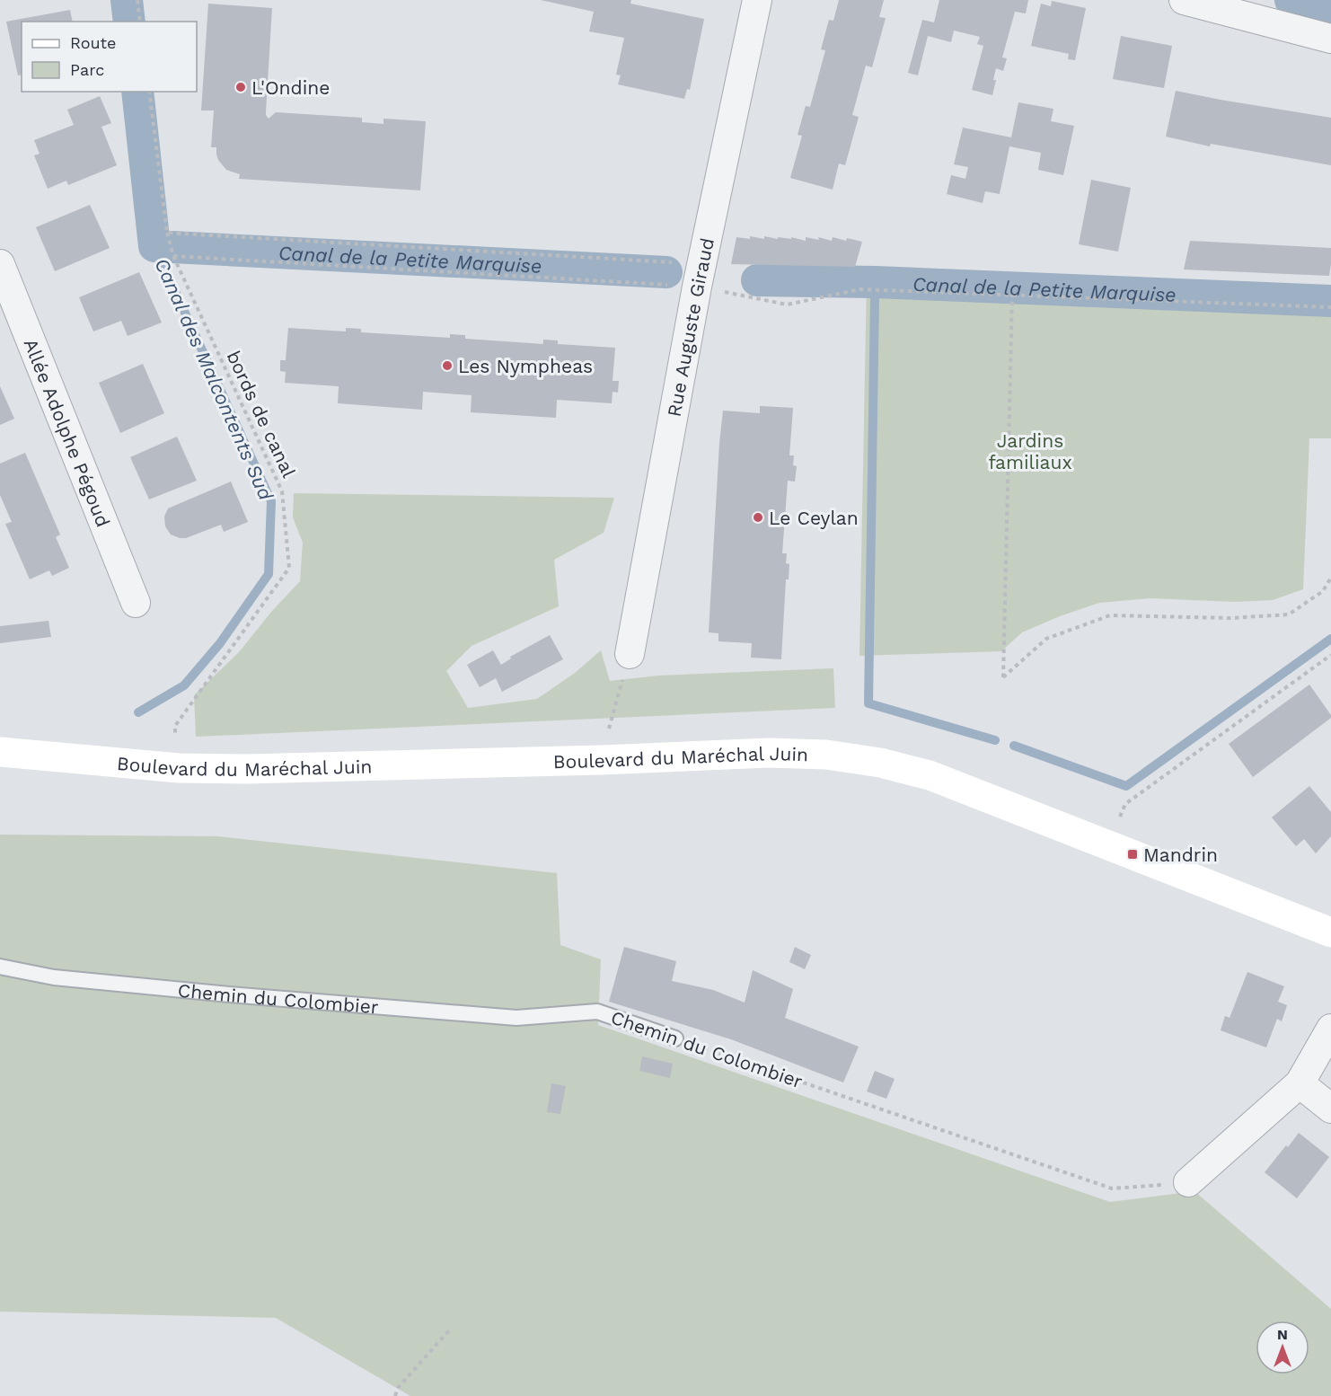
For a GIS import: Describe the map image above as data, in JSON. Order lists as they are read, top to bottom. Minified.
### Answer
{"streets":{"main road":["Boulevard du Maréchal Juin"],"street":["Rue Auguste Giraud","Allée Adolphe Pégoud"],"lane":["Chemin du Colombier"],"path":["bords de canal"]},"water":["Canal de la Petite Marquise","Canal des Malcontents Sud"],"parks":["Jardins familiaux"],"places":{"other":["L'Ondine","Les Nympheas","Le Ceylan"],"transit":["Mandrin"]},"legend":["Route","Parc"],"north":"top"}
